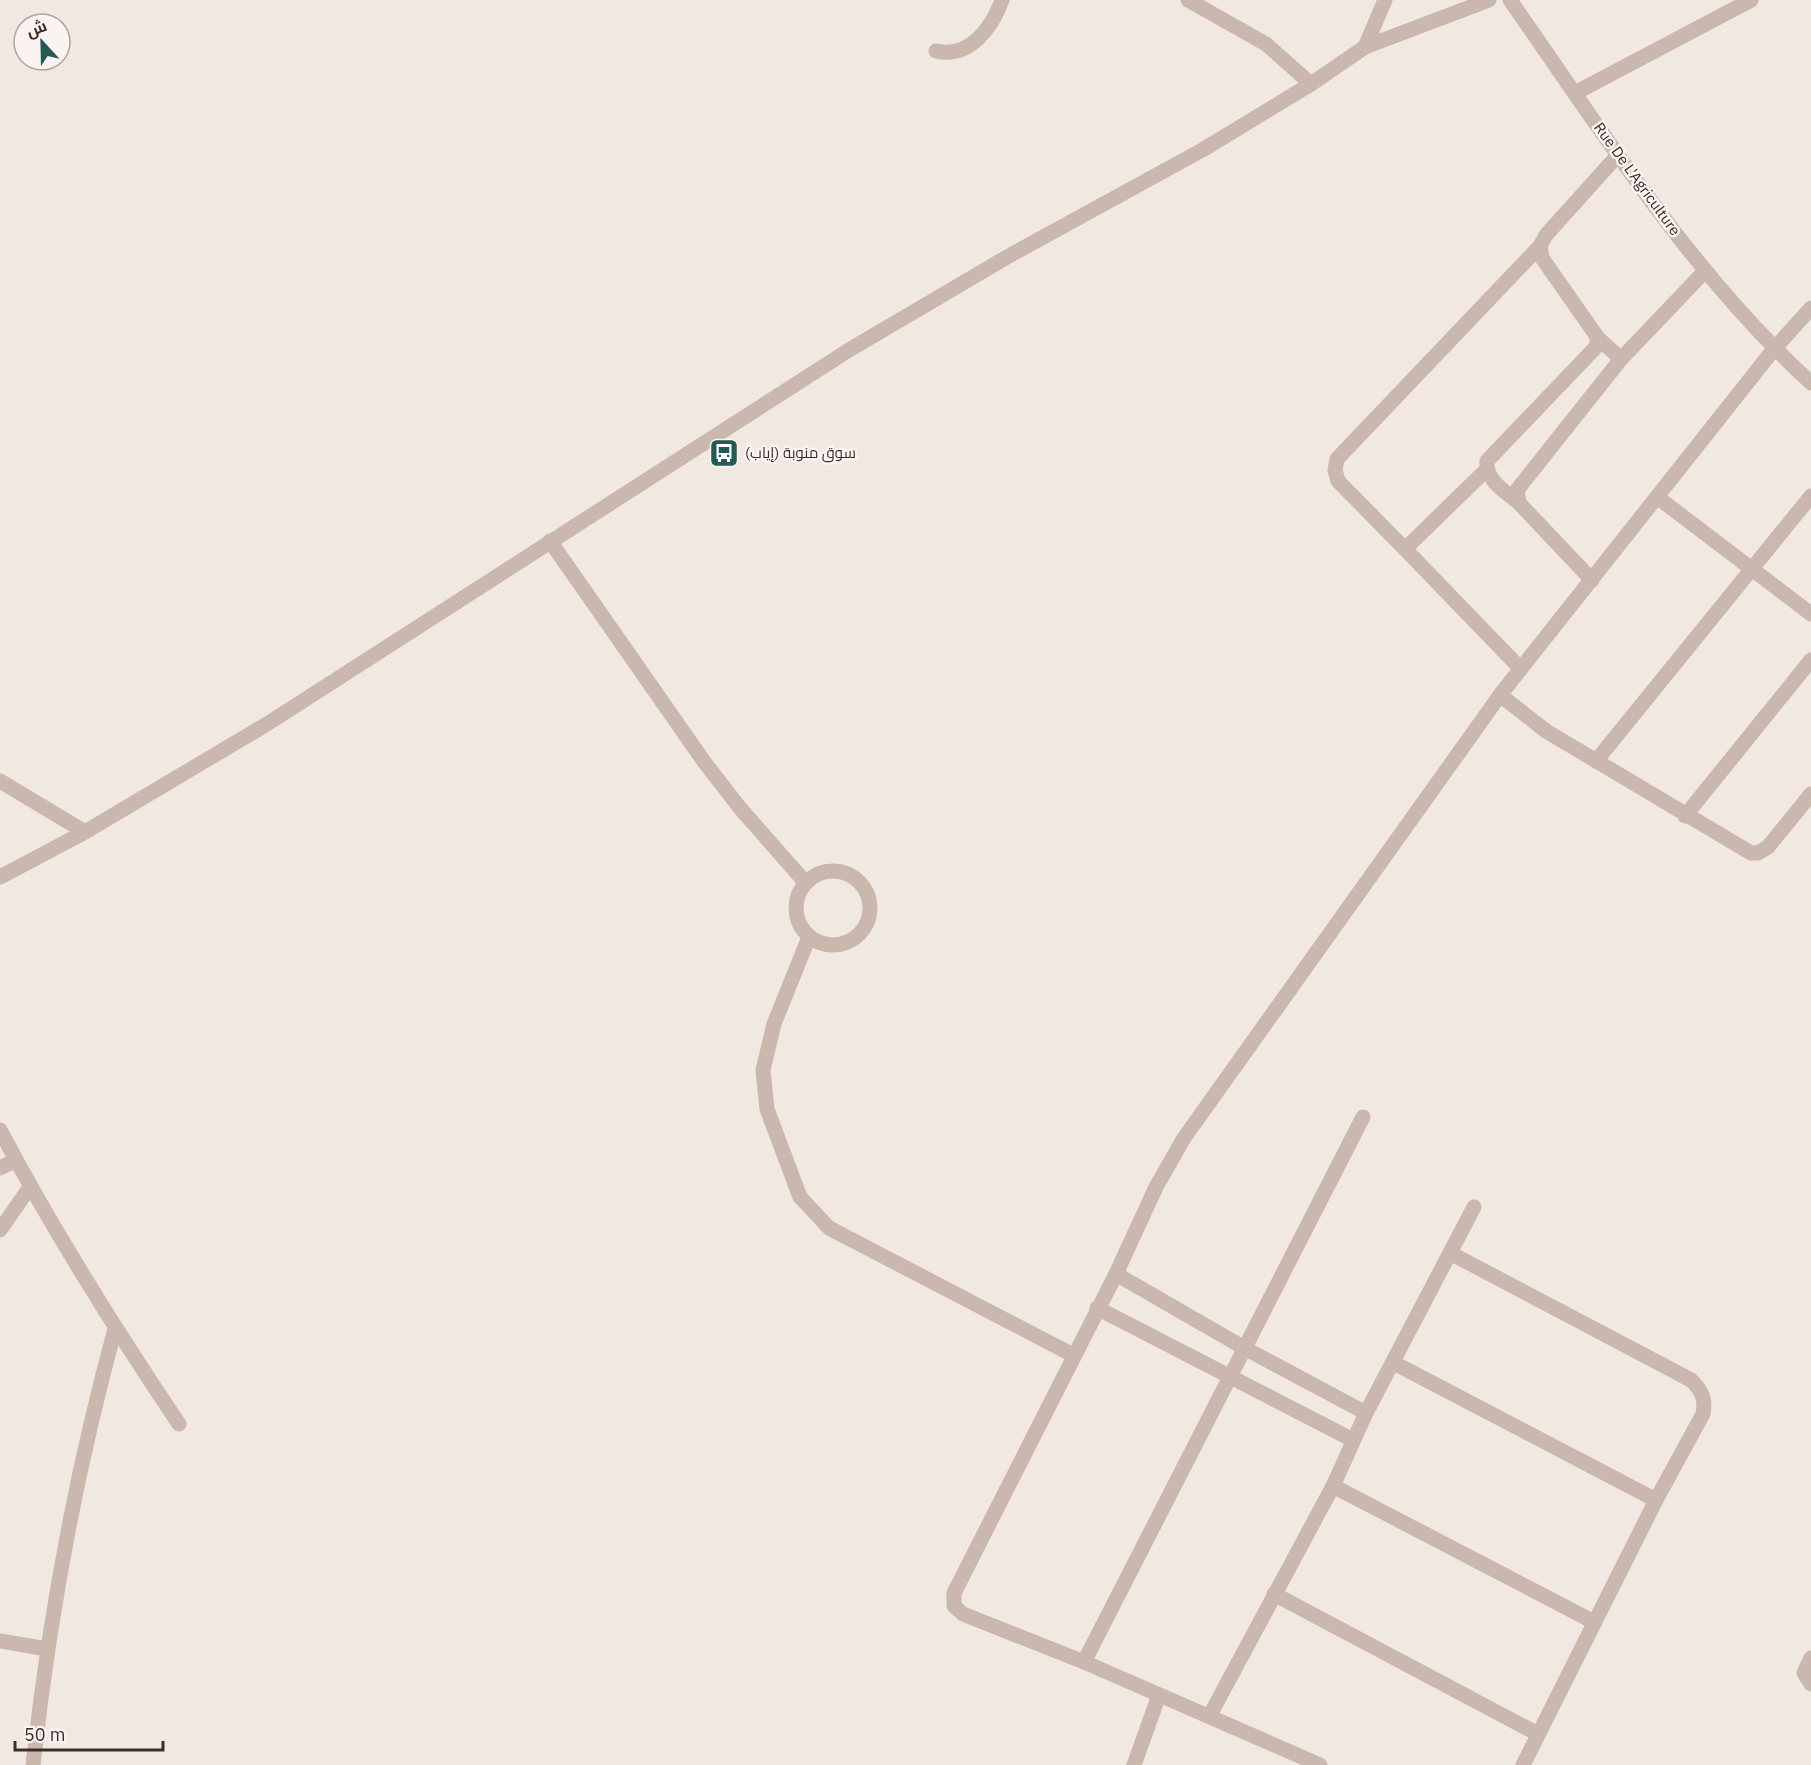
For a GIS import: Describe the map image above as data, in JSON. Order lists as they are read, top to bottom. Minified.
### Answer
{"streets":{"street":["Rue De L'Agriculture"]},"places":{"bus stop":["سوق منوبة (إياب)"]},"scale_bar":"50 m","north":"top"}
